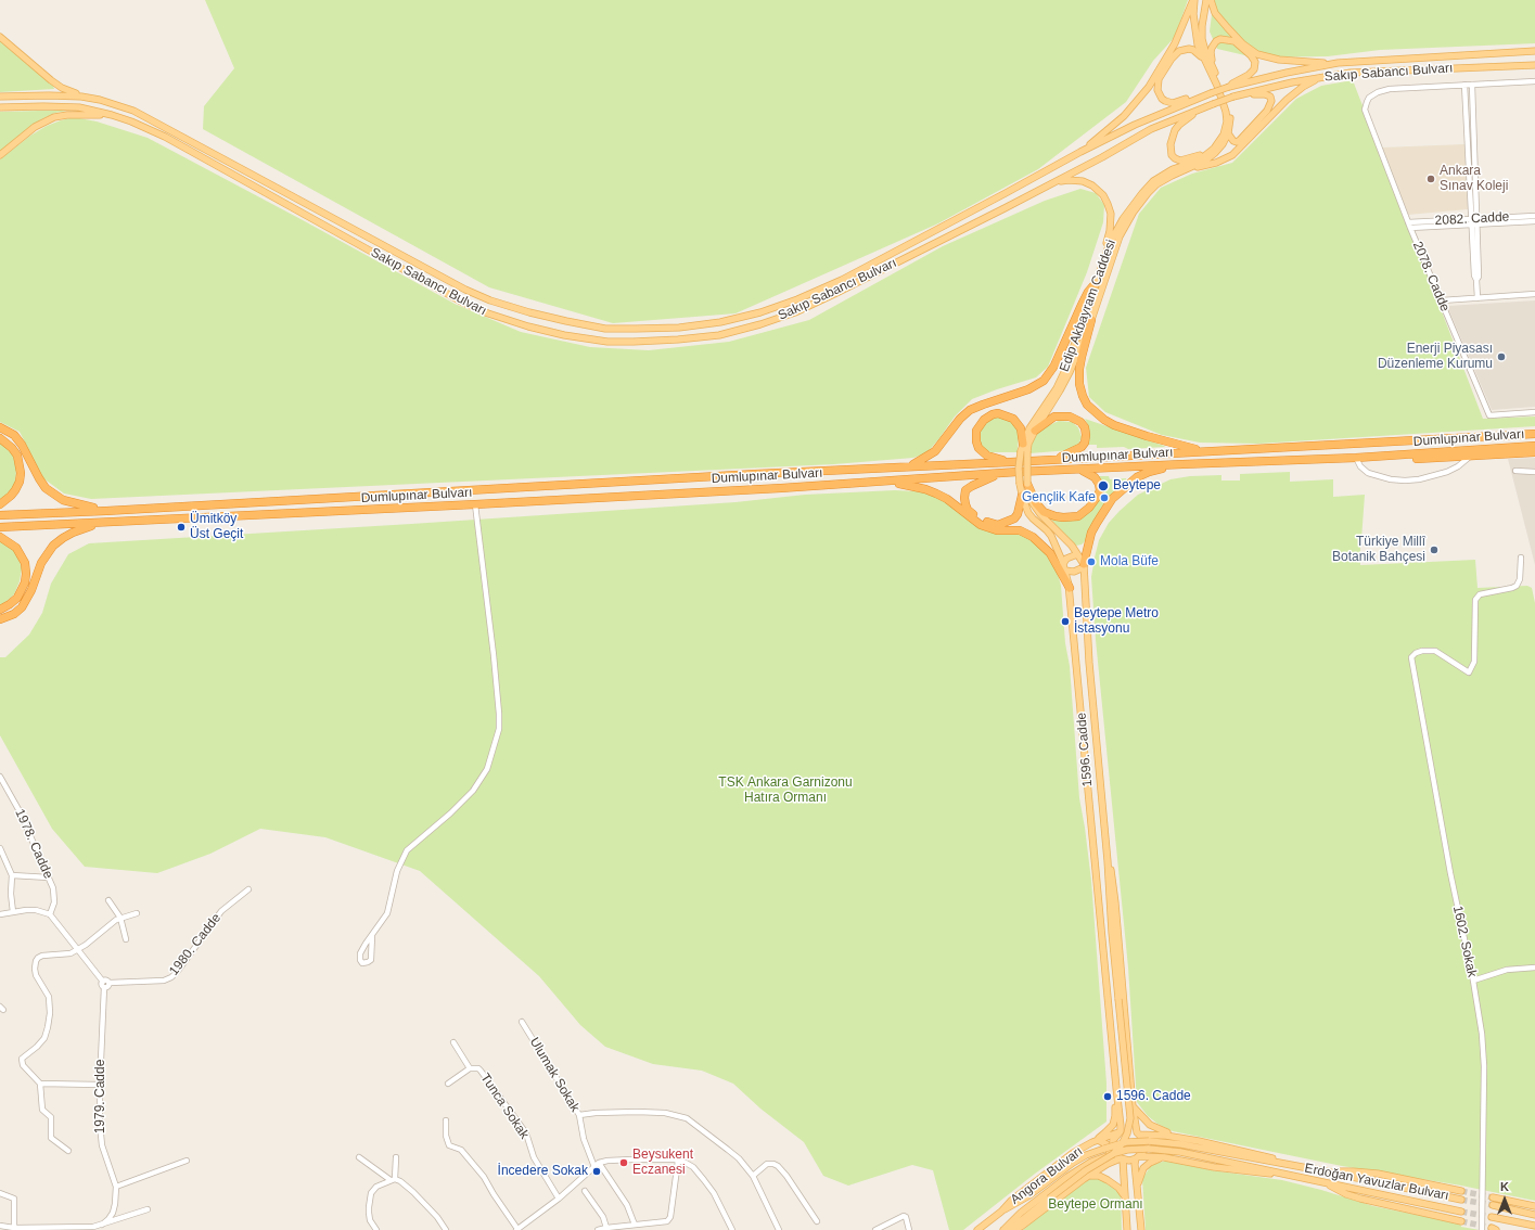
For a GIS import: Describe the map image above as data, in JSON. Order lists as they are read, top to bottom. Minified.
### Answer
{"streets":{"highway":["Dumlupınar Bulvarı"],"main road":["Sakıp Sabancı Bulvarı","Edip Akbayram Caddesi","1596. Cadde","Angora Bulvarı","Erdoğan Yavuzlar Bulvarı"],"street":["2082. Cadde","2078. Cadde","1978. Cadde","1602. Sokak","1980. Cadde","Ulumak Sokak","1979. Cadde","Tunca Sokak"]},"crossings":[["2082. Cadde","2078. Cadde"],["1596. Cadde","Angora Bulvarı"],["1596. Cadde","Erdoğan Yavuzlar Bulvarı"],["1980. Cadde","1979. Cadde"],["Angora Bulvarı","Erdoğan Yavuzlar Bulvarı"]],"parks":["TSK Ankara Garnizonu Hatıra Ormanı","Beytepe Ormanı"],"places":["Ankara Sınav Koleji","Enerji Piyasası Düzenleme Kurumu","Beytepe","Gençlik Kafe","Ümitköy Üst Geçit","Türkiye Millî Botanik Bahçesi","Mola Büfe","Beytepe Metro İstasyonu","1596. Cadde","Beysukent Eczanesi","İncedere Sokak"],"north":"top"}
